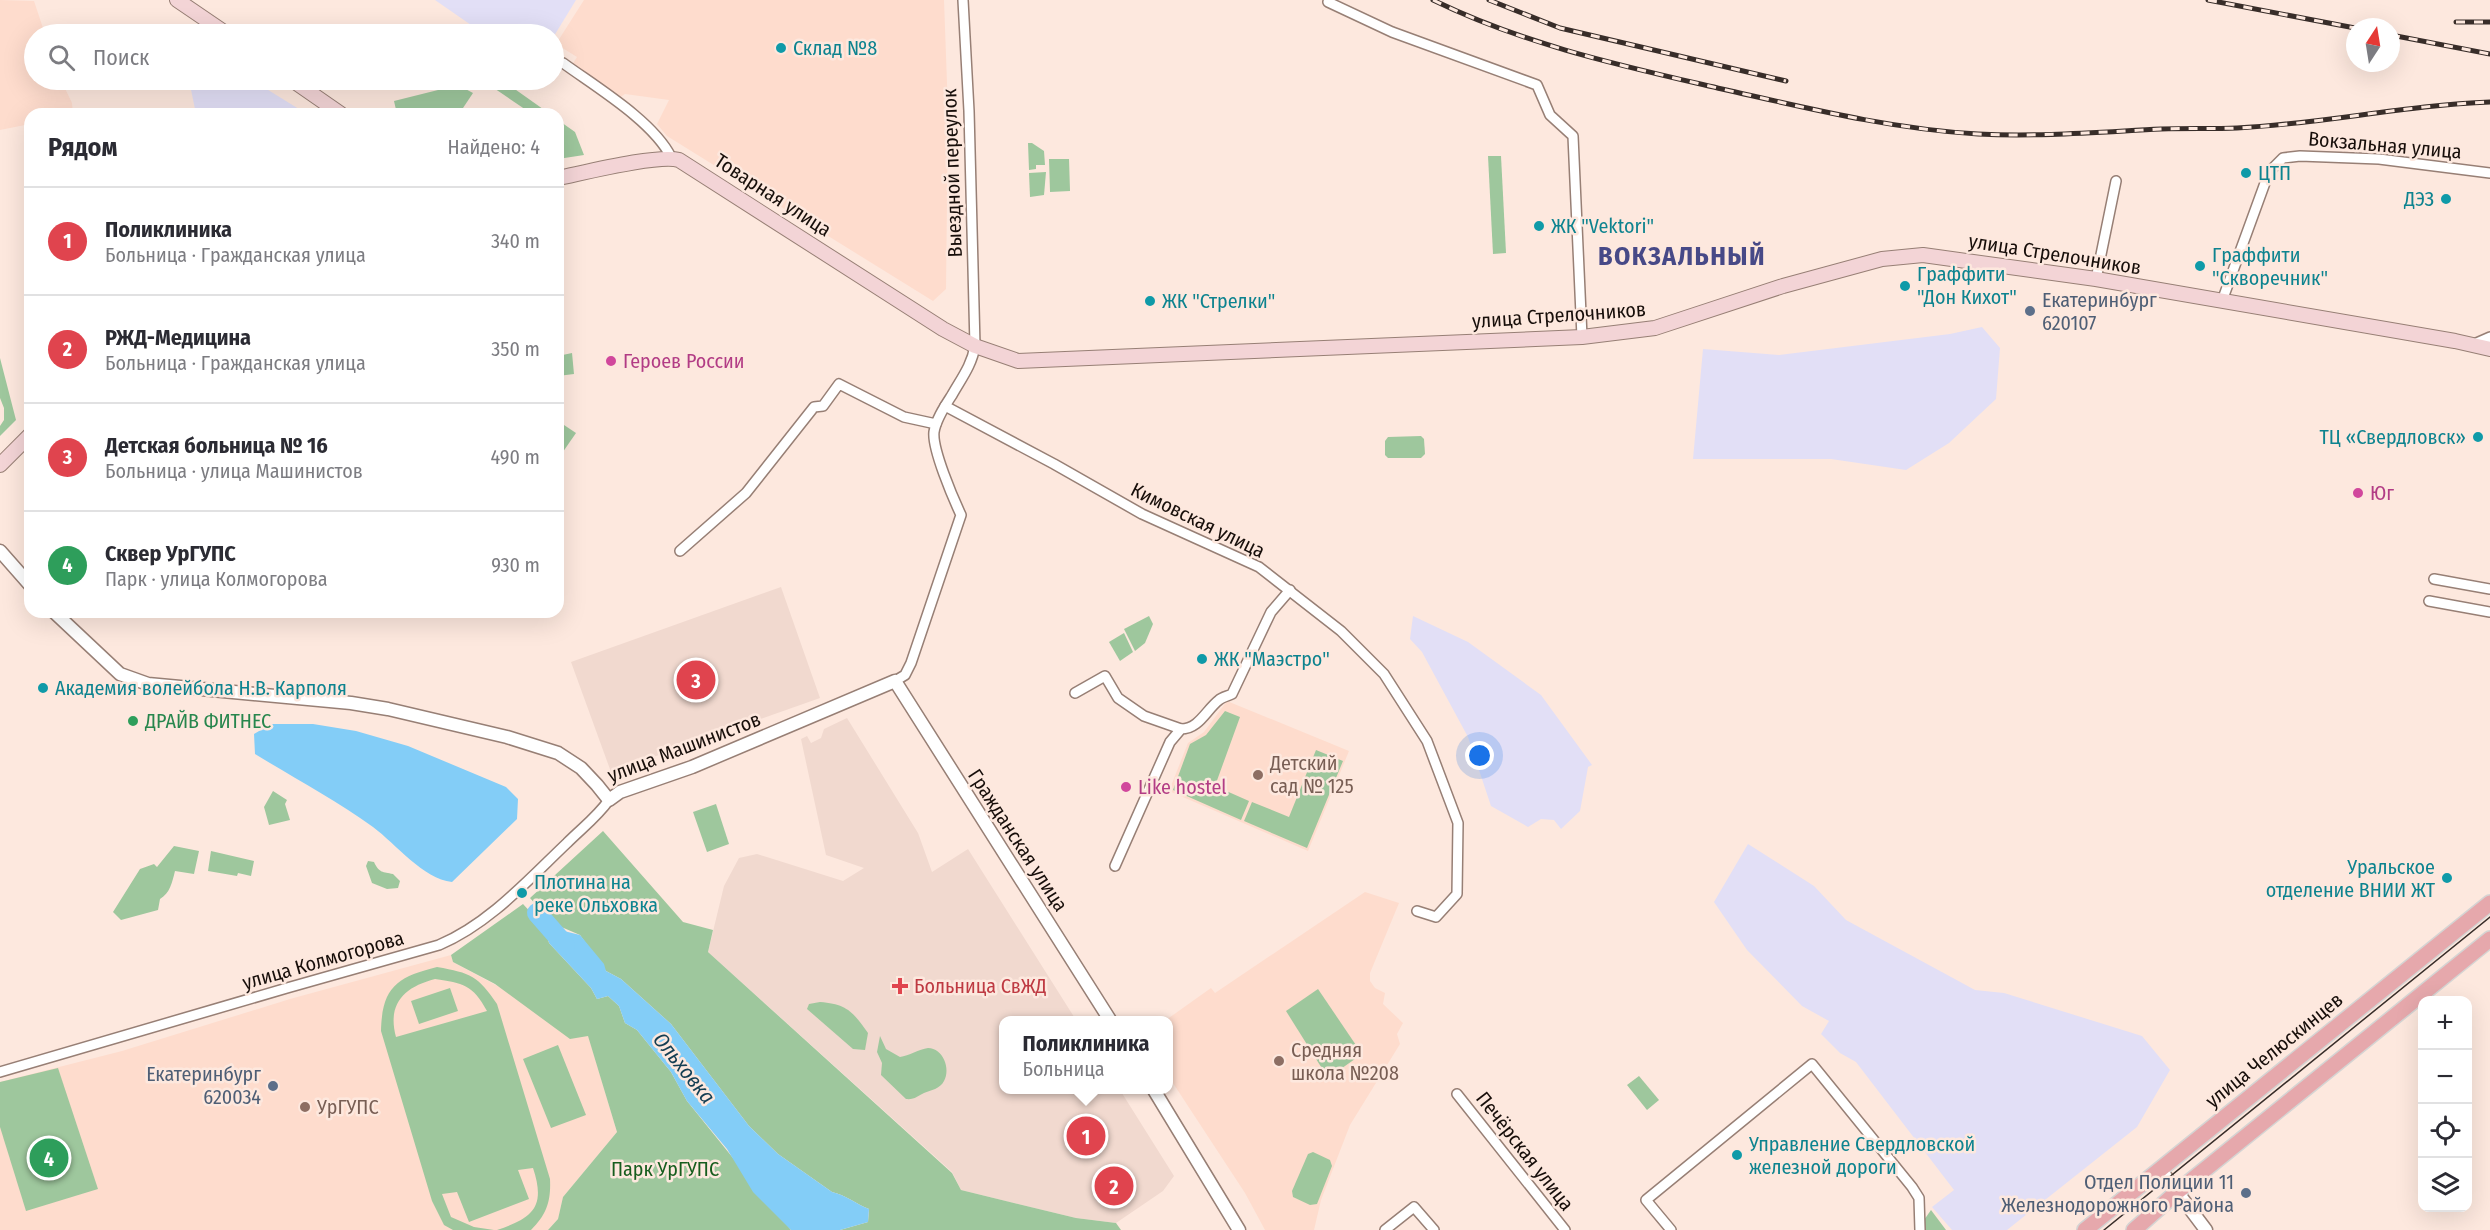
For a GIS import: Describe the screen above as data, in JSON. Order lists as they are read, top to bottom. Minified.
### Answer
{"streets":{"main road":["Товарная улица","улица Стрелочников","улица Челюскинцев"],"street":["Вокзальная улица","Выездной переулок","Кимовская улица","улица Машинистов","Гражданская улица","улица Колмогорова","Печёрская улица"]},"crossings":[["Вокзальная улица","улица Стрелочников"],["Выездной переулок","Товарная улица"],["Выездной переулок","улица Стрелочников"],["Товарная улица","улица Стрелочников"],["улица Машинистов","Гражданская улица"],["улица Машинистов","улица Колмогорова"]],"districts":["ВОКЗАЛЬНЫЙ"],"water":["Ольховка"],"parks":["Парк УрГУПС"],"places":{"other":["Склад №8","ЦТП","ДЭЗ","ЖК \"Vektori\"","Граффити \"Скворечник\"","Граффити \"Дон Кихот\"","ЖК \"Стрелки\"","Екатеринбург 620107","Героев России","ТЦ «Свердловск»","Юг","ЖК \"Маэстро\"","Академия волейбола Н.В. Карполя","ДРАЙВ ФИТНЕС","Детский сад № 125","Like hostel","Уральское отделение ВНИИ ЖТ","Плотина на реке Ольховка","Средняя школа №208","Екатеринбург 620034","УрГУПС","Управление Свердловской железной дороги","Отдел Полиции 11 Железнодорожного Района"],"health":["Больница СвЖД"]},"north":"top","page":{"search":"Поиск","heading":["Рядом","Найдено: 4"],"list":[{"mark":"1","name":"Поликлиника","note":"Больница · Гражданская улица","value":"340 m"},{"mark":"2","name":"РЖД-Медицина","note":"Больница · Гражданская улица","value":"350 m"},{"mark":"3","name":"Детская больница № 16","note":"Больница · улица Машинистов","value":"490 m"},{"mark":"4","name":"Сквер УрГУПС","note":"Парк · улица Колмогорова","value":"930 m"}],"pins":["3","1","4","2"],"map_buttons":["+","−"],"popup":["Поликлиника","Больница"]}}
